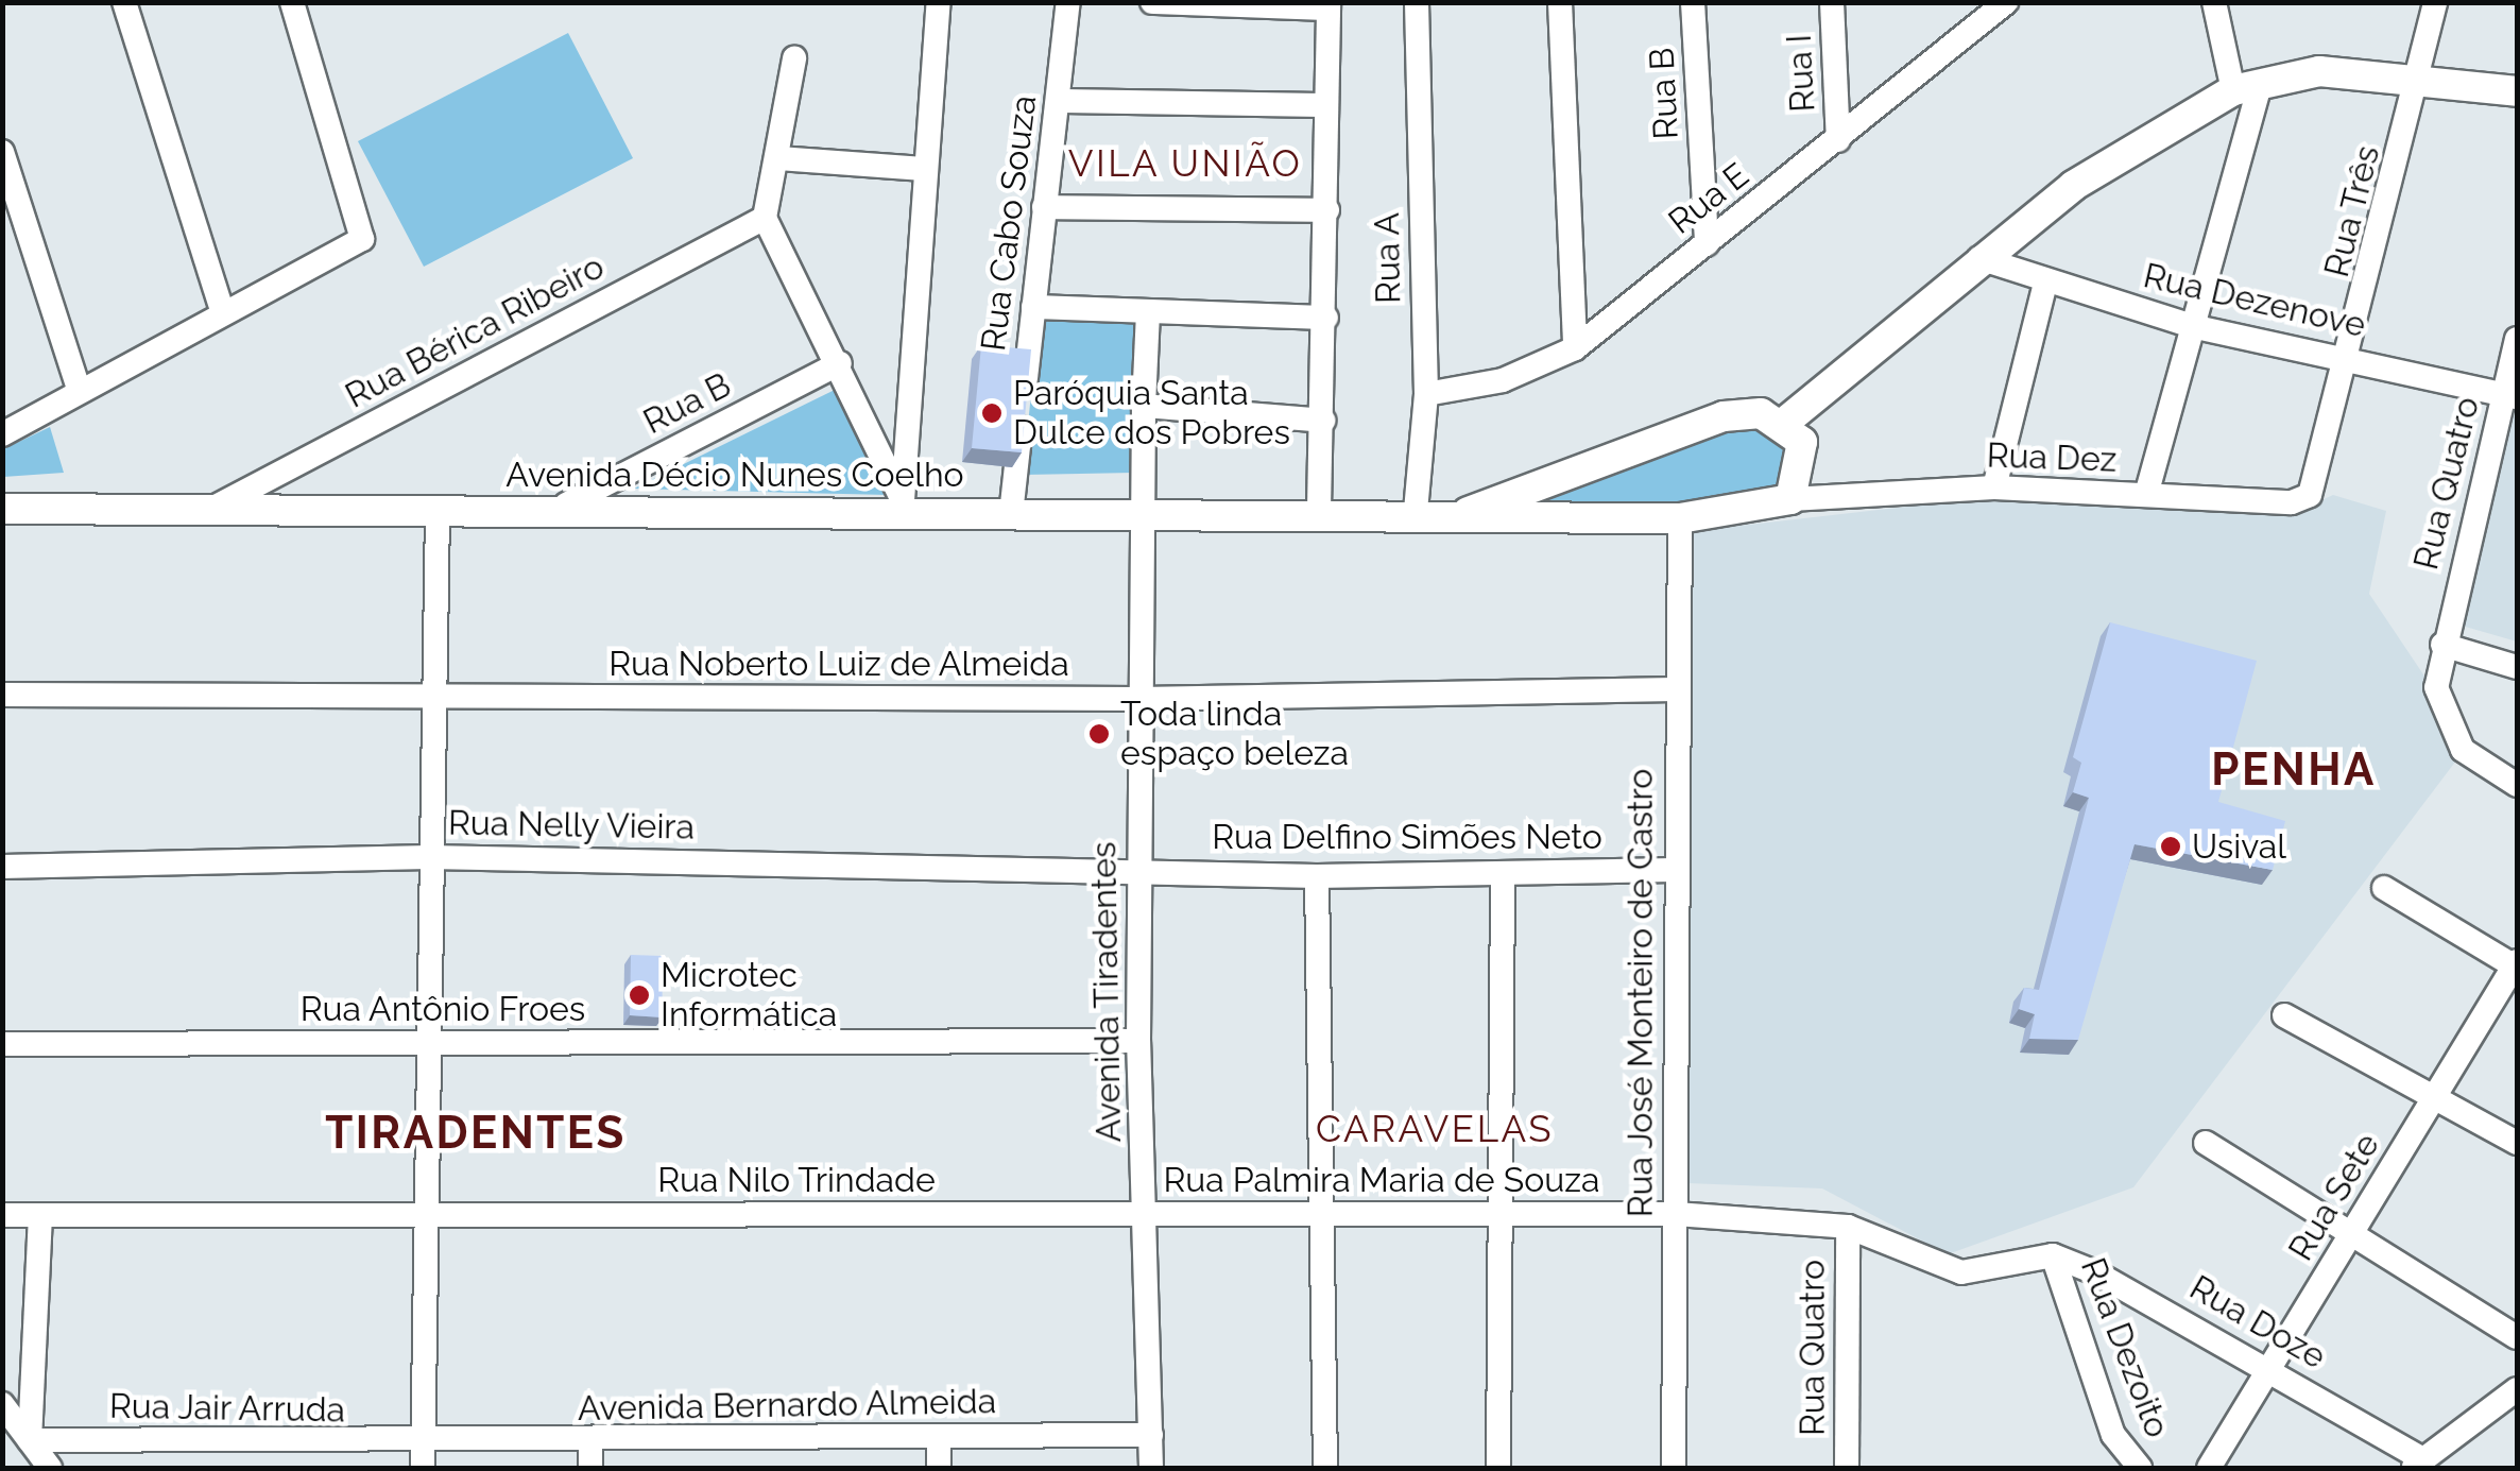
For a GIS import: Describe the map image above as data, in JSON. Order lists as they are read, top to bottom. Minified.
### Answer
{"streets":{"street":["Rua I","Rua B","Rua E","Rua Três","Rua Cabo Souza","Rua A","Rua Dezenove","Rua Bérica Ribeiro","Rua Dez","Avenida Décio Nunes Coelho","Rua Quatro","Rua Noberto Luiz de Almeida","Rua Nelly Vieira","Rua Delfino Simões Neto","Avenida Tiradentes","Rua José Monteiro de Castro","Rua Antônio Froes","Rua Nilo Trindade","Rua Palmira Maria de Souza","Rua Sete","Rua Doze","Rua Dezoito","Avenida Bernardo Almeida","Rua Jair Arruda"]},"crossings":[["Rua I","Rua E"],["Rua B","Rua E"],["Rua B","Avenida Décio Nunes Coelho"],["Rua E","Rua A"],["Rua Três","Rua Dezenove"],["Rua Três","Rua Dez"],["Rua Cabo Souza","Avenida Décio Nunes Coelho"],["Rua A","Avenida Décio Nunes Coelho"],["Rua Dezenove","Rua Quatro"],["Rua Bérica Ribeiro","Avenida Décio Nunes Coelho"],["Rua Dez","Avenida Décio Nunes Coelho"],["Avenida Décio Nunes Coelho","Avenida Tiradentes"],["Avenida Décio Nunes Coelho","Rua José Monteiro de Castro"],["Rua Quatro","Rua Palmira Maria de Souza"],["Rua Noberto Luiz de Almeida","Avenida Tiradentes"],["Rua Noberto Luiz de Almeida","Rua José Monteiro de Castro"],["Rua Nelly Vieira","Rua Delfino Simões Neto"],["Rua Nelly Vieira","Avenida Tiradentes"],["Rua Delfino Simões Neto","Avenida Tiradentes"],["Rua Delfino Simões Neto","Rua José Monteiro de Castro"],["Avenida Tiradentes","Rua Antônio Froes"],["Avenida Tiradentes","Rua Nilo Trindade"],["Avenida Tiradentes","Rua Palmira Maria de Souza"],["Avenida Tiradentes","Avenida Bernardo Almeida"],["Rua José Monteiro de Castro","Rua Palmira Maria de Souza"],["Rua Nilo Trindade","Rua Palmira Maria de Souza"],["Rua Palmira Maria de Souza","Rua Doze"],["Rua Palmira Maria de Souza","Rua Dezoito"],["Rua Sete","Rua Doze"],["Rua Doze","Rua Dezoito"],["Avenida Bernardo Almeida","Rua Jair Arruda"]],"districts":["VILA UNIÃO","PENHA","CARAVELAS","TIRADENTES"],"places":["Paróquia Santa Dulce dos Pobres","Toda linda espaço beleza","Usival","Microtec Informática"]}
